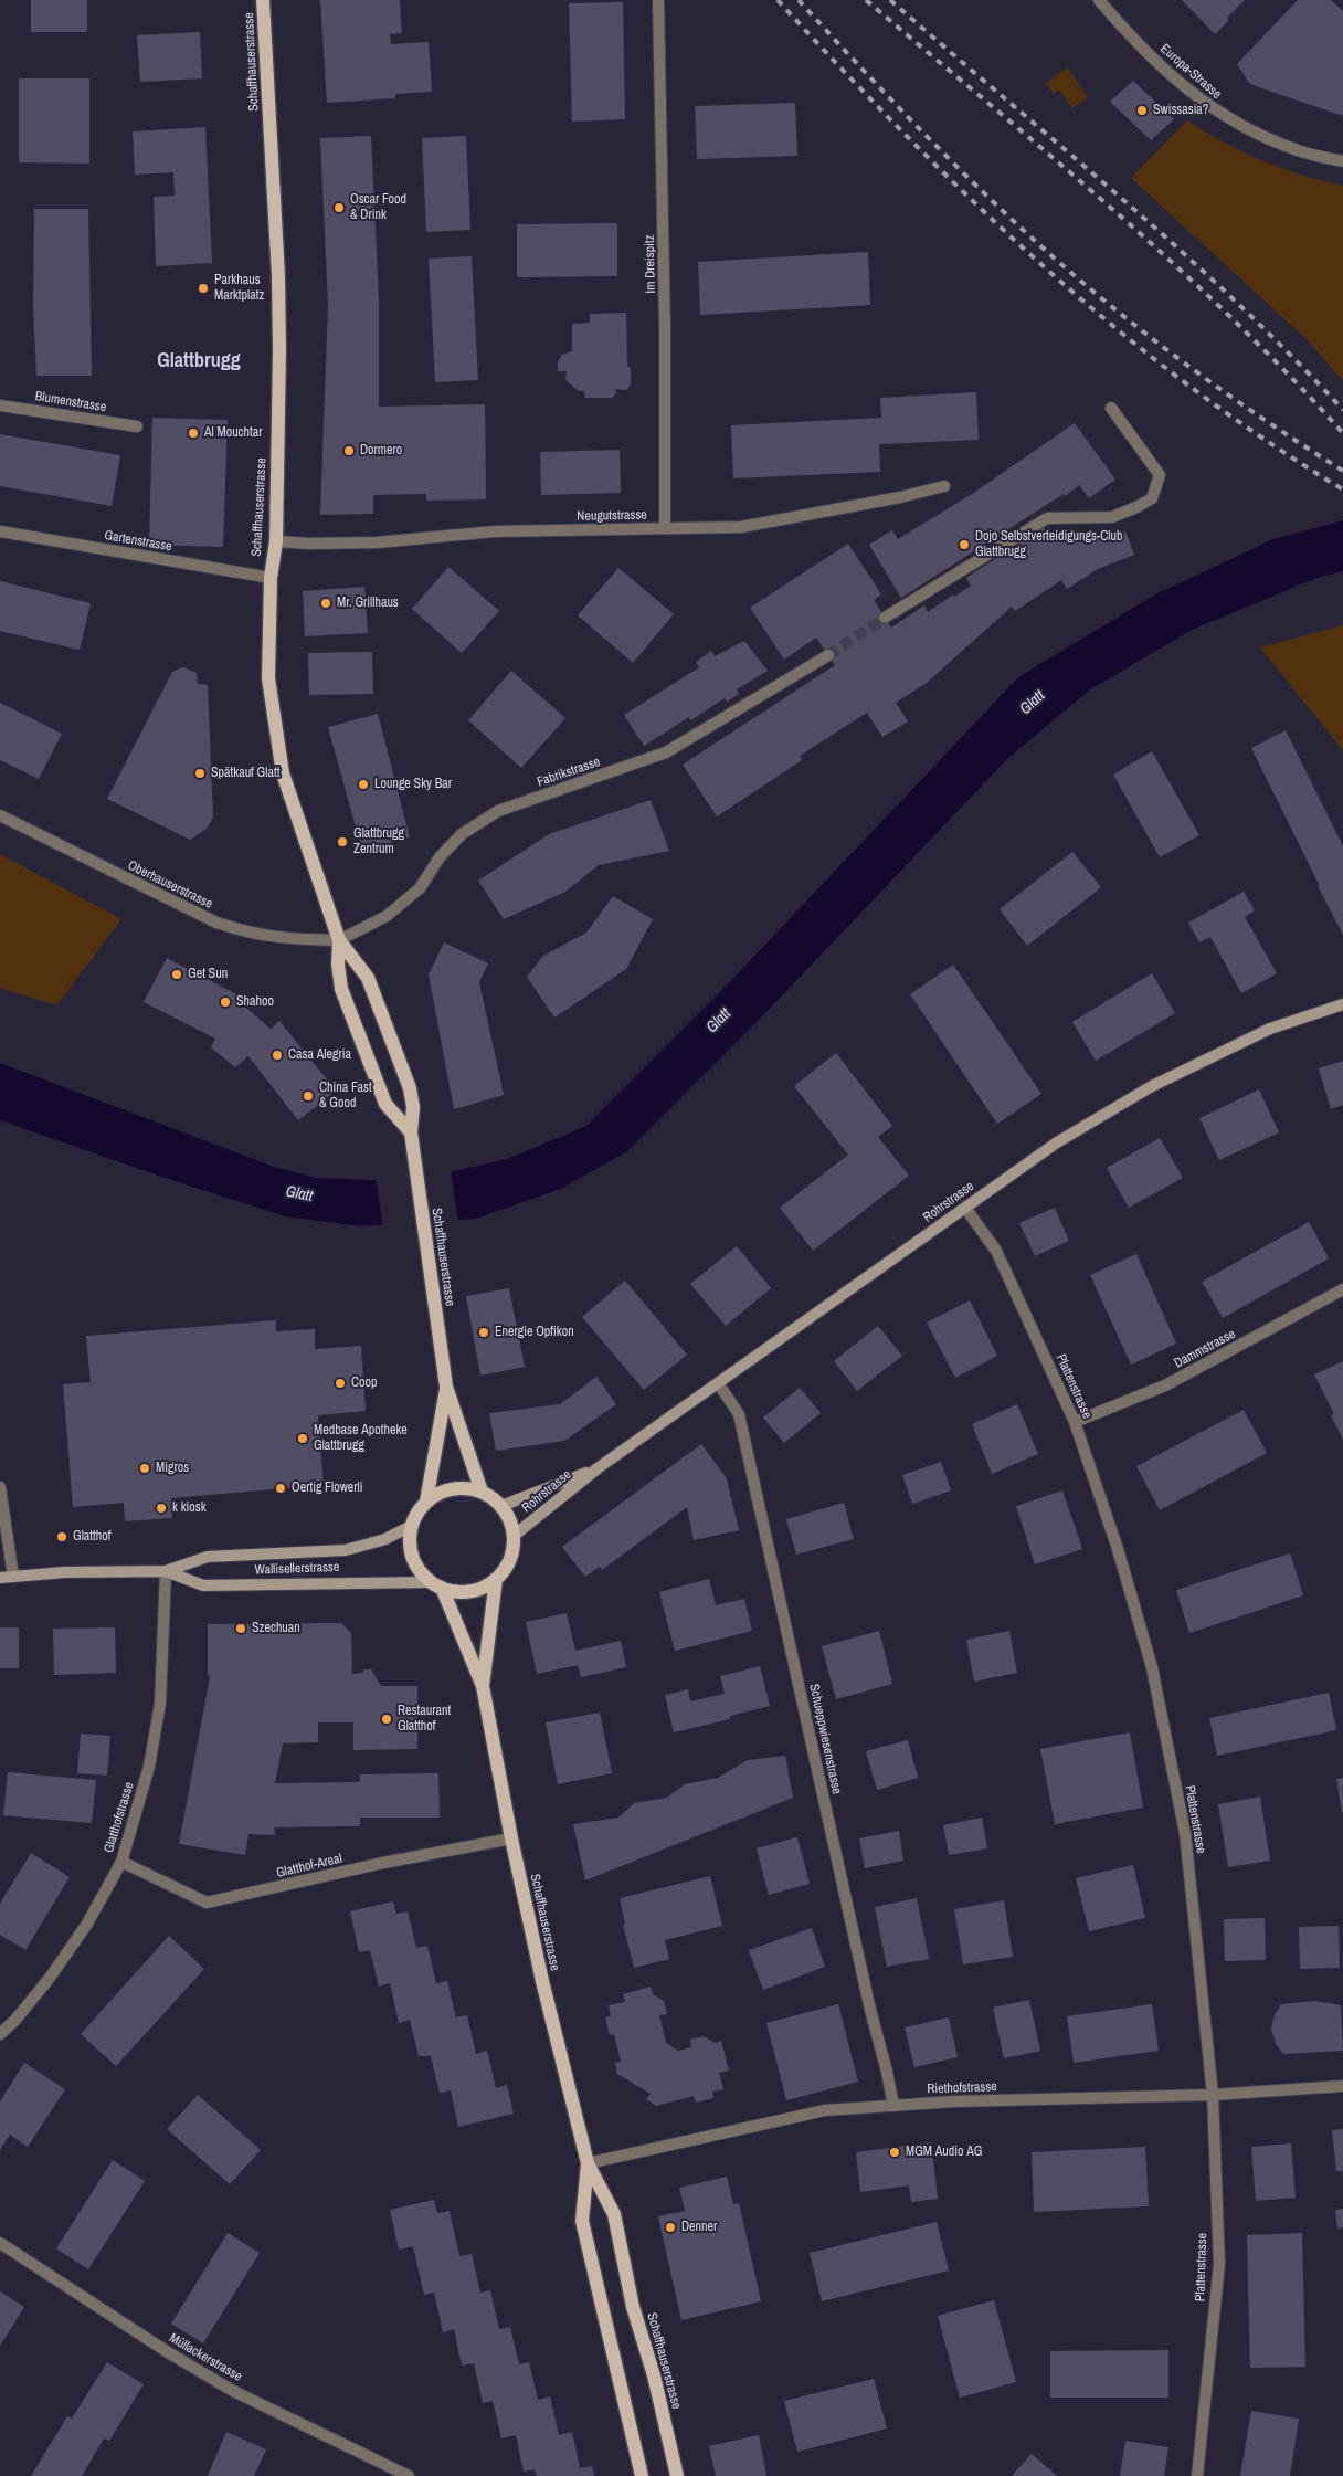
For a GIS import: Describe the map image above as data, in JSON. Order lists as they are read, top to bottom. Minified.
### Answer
{"streets":{"main road":["Schaffhauserstrasse","Rohrstrasse","Wallisellerstrasse"],"street":["Europa-Strasse","Im Dreispitz","Blumenstrasse","Neugutstrasse","Gartenstrasse","Fabrikstrasse","Oberhauserstrasse","Dammstrasse","Plattenstrasse","Schueppwiesenstrasse","Glatthofstrasse","Glatthof-Areal","Riethofstrasse","Müllackerstrasse"]},"crossings":[["Schaffhauserstrasse","Neugutstrasse"],["Schaffhauserstrasse","Gartenstrasse"],["Schaffhauserstrasse","Fabrikstrasse"],["Schaffhauserstrasse","Oberhauserstrasse"],["Schaffhauserstrasse","Rohrstrasse"],["Schaffhauserstrasse","Wallisellerstrasse"],["Schaffhauserstrasse","Glatthof-Areal"],["Schaffhauserstrasse","Riethofstrasse"],["Im Dreispitz","Neugutstrasse"],["Fabrikstrasse","Oberhauserstrasse"],["Rohrstrasse","Plattenstrasse"],["Rohrstrasse","Wallisellerstrasse"],["Rohrstrasse","Schueppwiesenstrasse"],["Dammstrasse","Plattenstrasse"],["Plattenstrasse","Riethofstrasse"],["Wallisellerstrasse","Glatthofstrasse"],["Schueppwiesenstrasse","Riethofstrasse"],["Glatthofstrasse","Glatthof-Areal"]],"districts":["Glattbrugg"],"water":["Glatt"],"places":["Swissasia?","Oscar Food & Drink","Parkhaus Marktplatz","Al Mouchtar","Dormero","Dojo Selbstverteidigungs-Club Glattbrugg","Mr. Grillhaus","Spätkauf Glatt","Lounge Sky Bar","Glattbrugg Zentrum","Get Sun","Shahoo","Casa Alegria","China Fast & Good","Energie Opfikon","Coop","Medbase Apotheke Glattbrugg","Migros","Oertig Flowerli","k kiosk","Glatthof","Szechuan","Restaurant Glatthof","MGM Audio AG","Denner"]}
